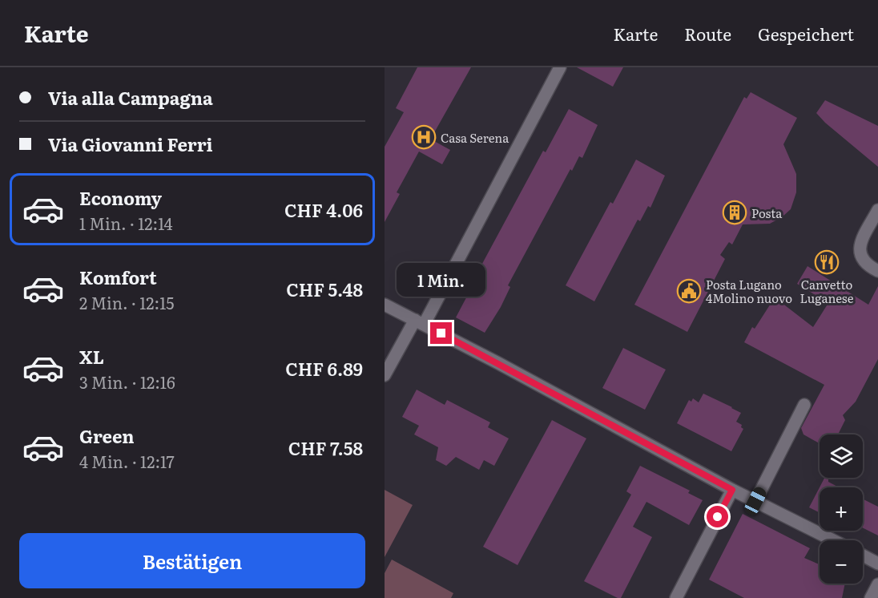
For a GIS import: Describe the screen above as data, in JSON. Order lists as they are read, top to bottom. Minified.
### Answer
{"places":{"hospital":["Casa Serena"],"building":["Posta"],"restaurant":["Canvetto Luganese"],"public building":["Posta Lugano 4Molino nuovo"]},"page":{"header":"Karte","nav":["Karte","Route","Gespeichert"],"banner":["Via alla Campagna","Via Giovanni Ferri"],"list":[{"name":"Economy","note":"1 Min. · 12:14","value":"CHF 4.06"},{"name":"Komfort","note":"2 Min. · 12:15","value":"CHF 5.48"},{"name":"XL","note":"3 Min. · 12:16","value":"CHF 6.89"},{"name":"Green","note":"4 Min. · 12:17","value":"CHF 7.58"}],"bubble":"1 Min.","map_buttons":["+","−"],"buttons":"Bestätigen"}}
